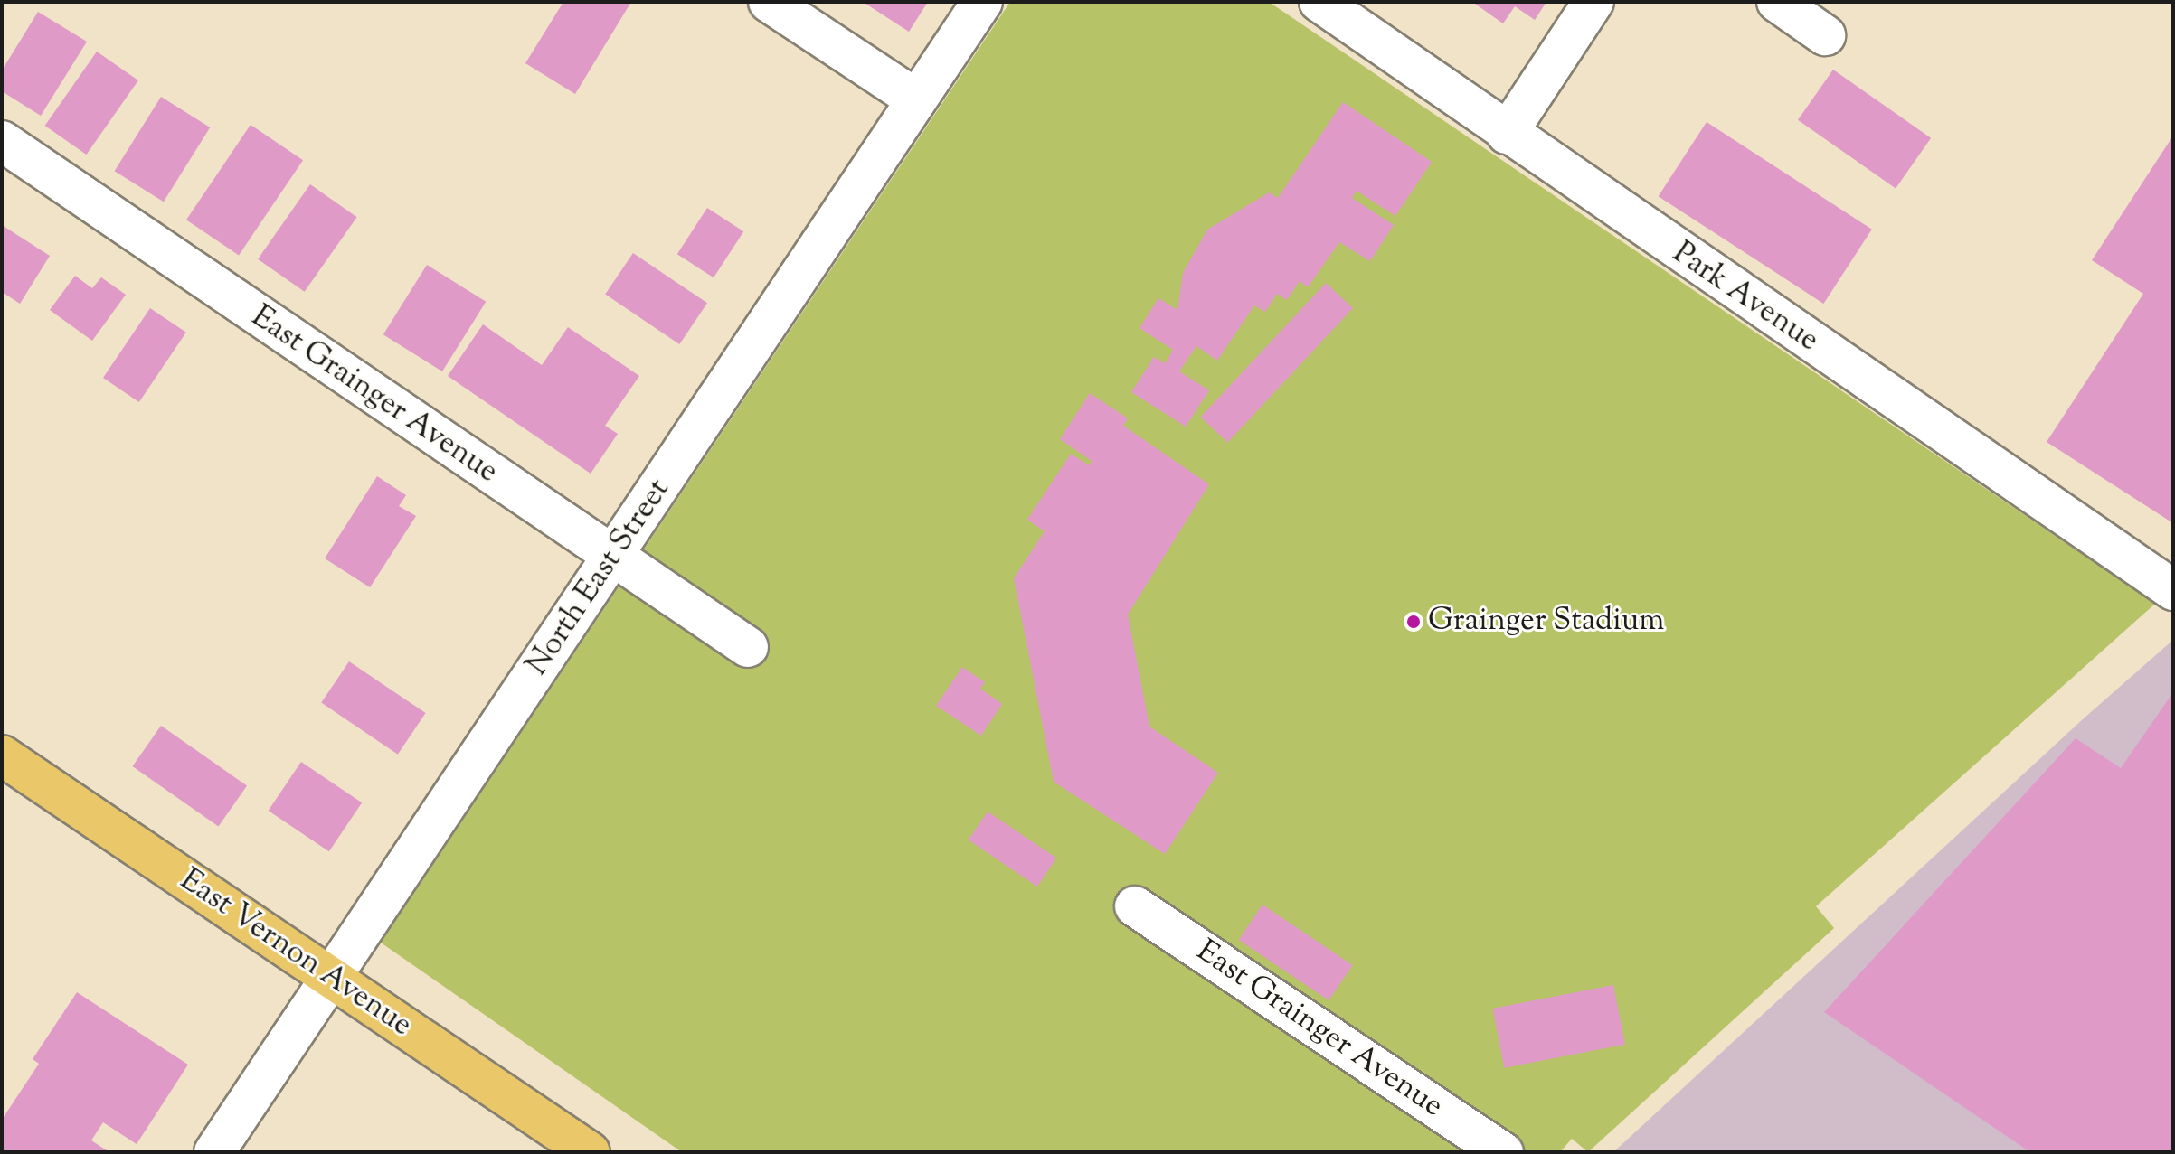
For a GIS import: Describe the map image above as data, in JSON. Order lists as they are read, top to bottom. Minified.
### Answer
{"streets":{"main road":["East Vernon Avenue"],"street":["Park Avenue","East Grainger Avenue","North East Street"]},"crossings":[["East Grainger Avenue","North East Street"],["North East Street","East Vernon Avenue"]],"places":["Grainger Stadium"]}
